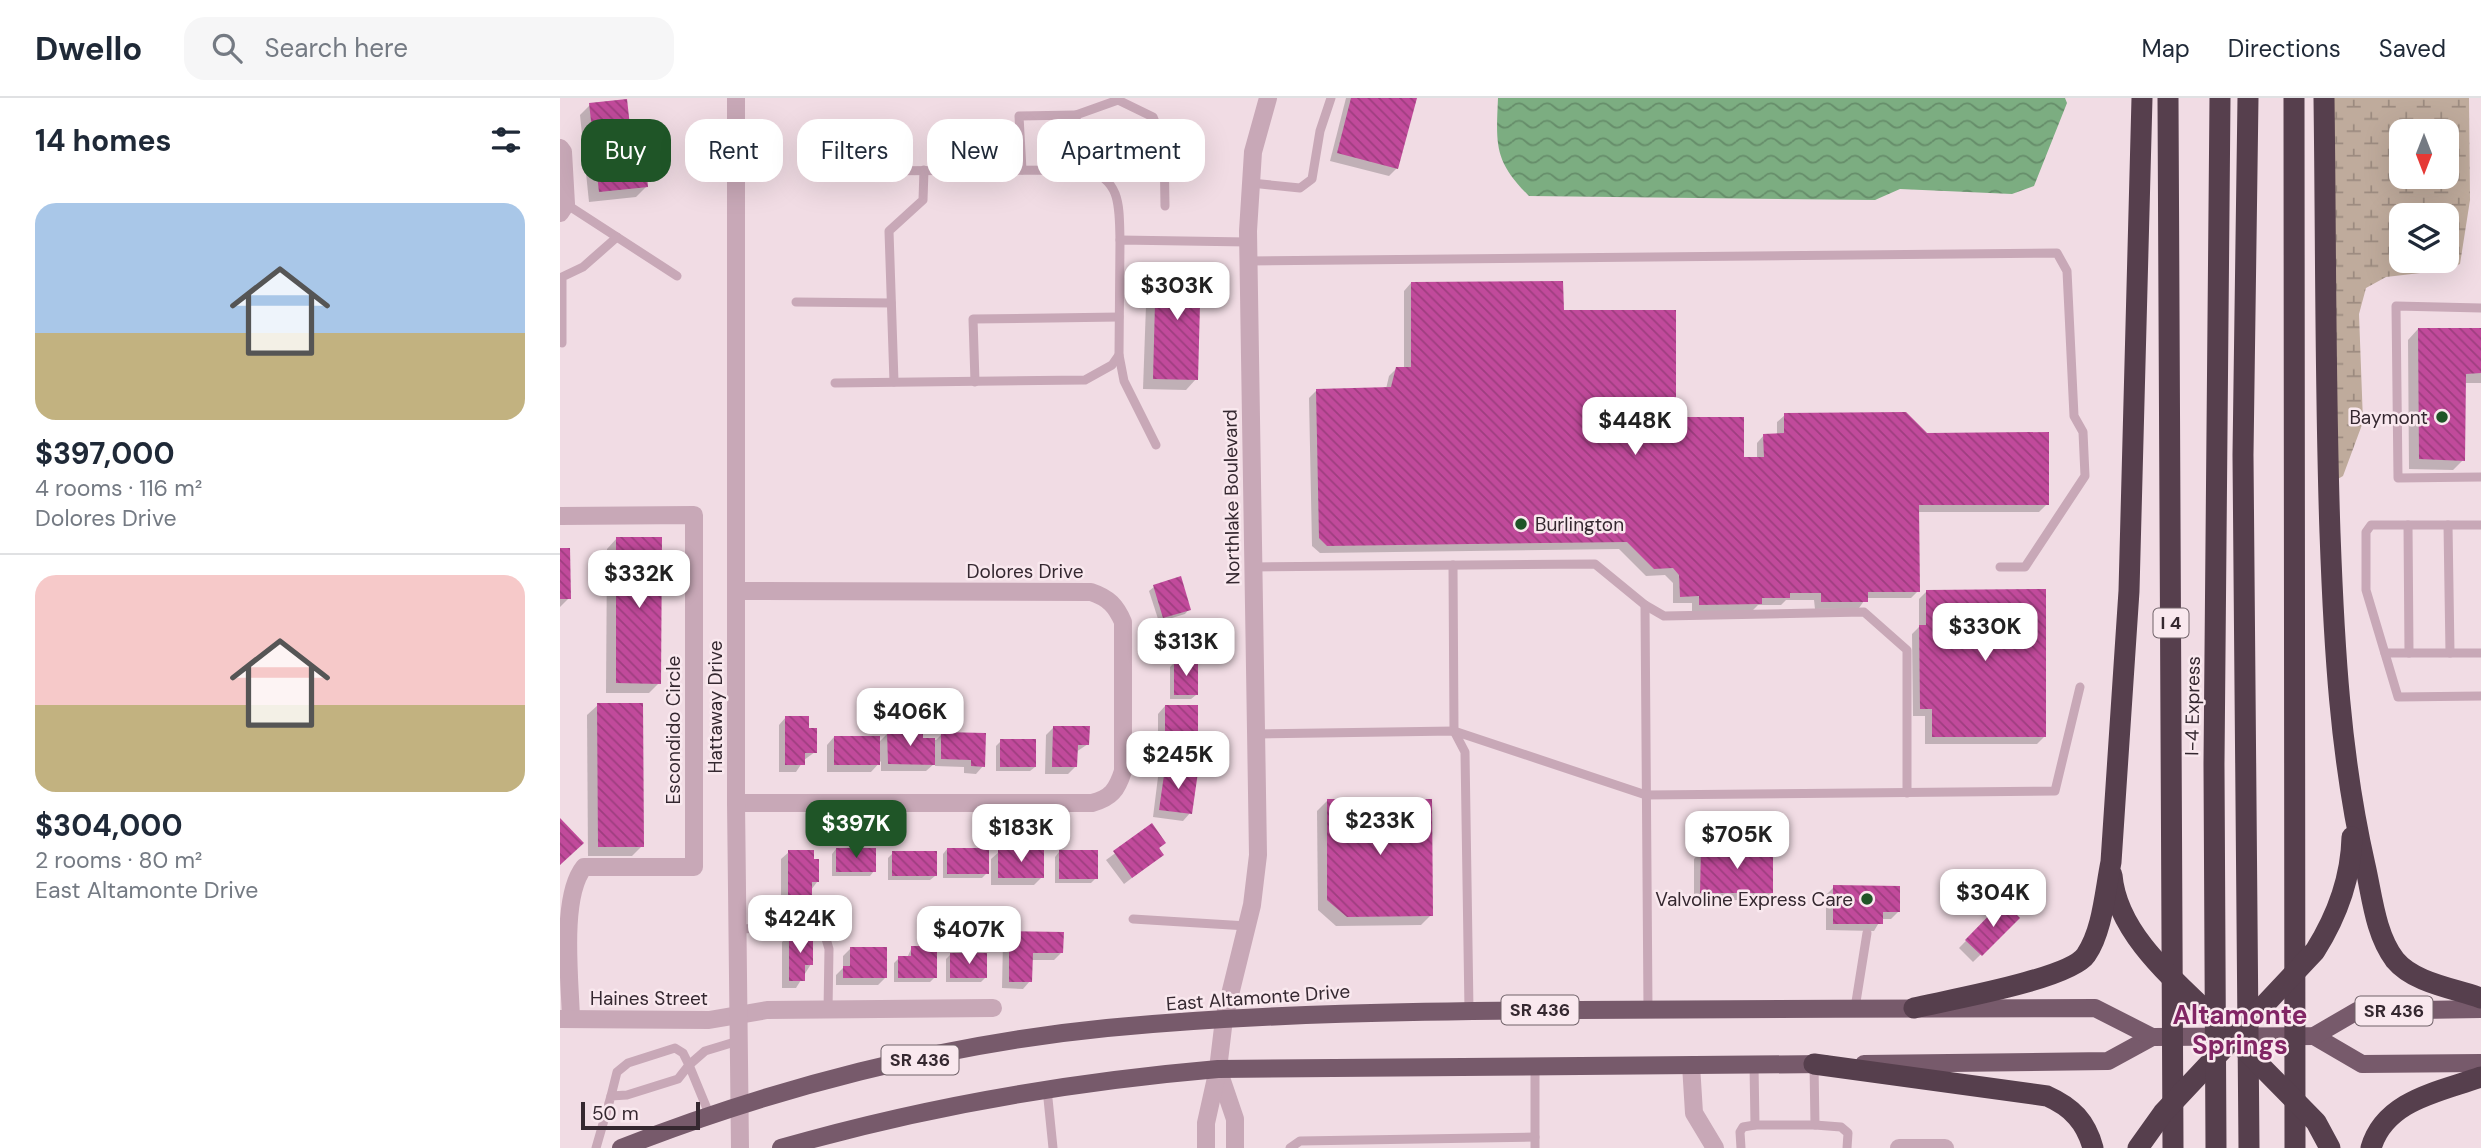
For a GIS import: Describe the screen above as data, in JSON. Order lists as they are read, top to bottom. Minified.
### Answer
{"streets":{"highway":["I 4","I-4 Express"],"main road":["East Altamonte Drive","SR 436"],"street":["Northlake Boulevard","Dolores Drive","Hattaway Drive","Escondido Circle","Haines Street"]},"crossings":[["Northlake Boulevard","East Altamonte Drive"],["Northlake Boulevard","SR 436"],["Dolores Drive","Hattaway Drive"],["Hattaway Drive","East Altamonte Drive"],["Hattaway Drive","Haines Street"],["Escondido Circle","Haines Street"],["East Altamonte Drive","SR 436"]],"districts":["Altamonte Springs"],"places":["Baymont","Burlington","Valvoline Express Care"],"scale_bar":"50 m","north":"bottom","page":{"header":"Dwello","search":"Search here","nav":["Map","Directions","Saved"],"heading":"14 homes","chip":["Buy","Rent","Filters","New","Apartment"],"list":[{"name":"$397,000","note":"4 rooms · 116 m² · Dolores Drive"},{"name":"$304,000","note":"2 rooms · 80 m² · East Altamonte Drive"}],"price":["$303K","$448K","$332K","$330K","$313K","$406K","$245K","$233K","$397K","$183K","$705K","$304K","$424K","$407K"],"scale":"50 m"}}
